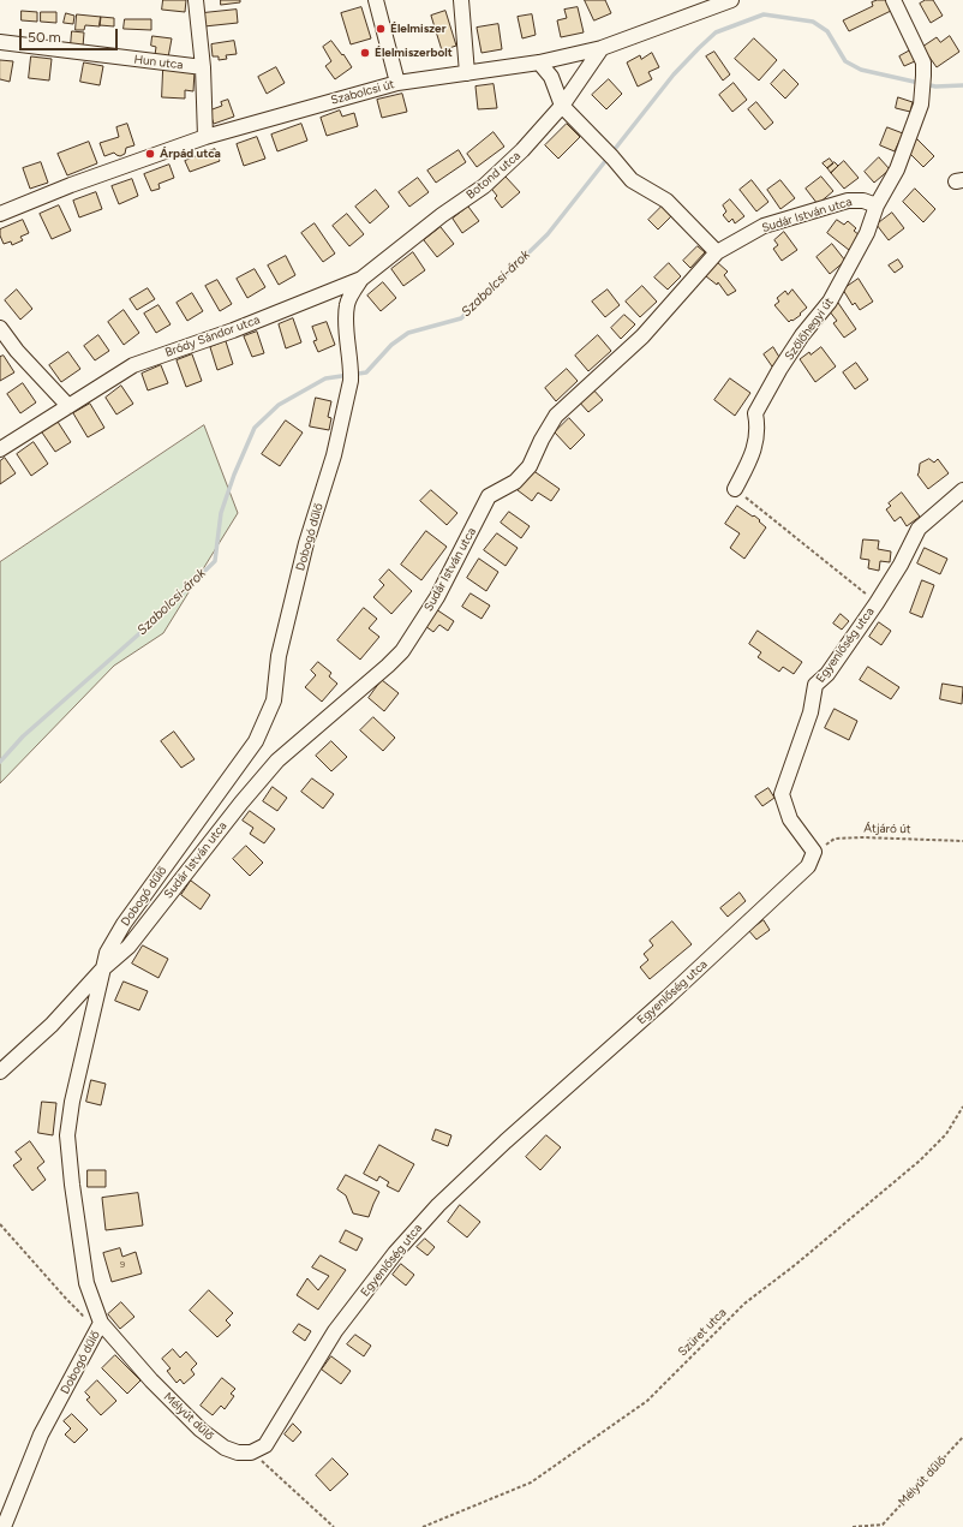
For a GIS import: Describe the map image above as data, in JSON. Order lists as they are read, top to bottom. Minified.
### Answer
{"streets":{"street":["Hun utca","Szabolcsi út","Botond utca","Sudár István utca","Szőlőhegyi út","Bródy Sándor utca","Dobogó dűlő","Egyenlőség utca","Mélyút dűlő"],"path":["Átjáró út","Szüret utca"]},"crossings":[["Szabolcsi út","Botond utca"],["Botond utca","Bródy Sándor utca"],["Botond utca","Dobogó dűlő"],["Sudár István utca","Szőlőhegyi út"],["Sudár István utca","Dobogó dűlő"],["Bródy Sándor utca","Dobogó dűlő"],["Dobogó dűlő","Mélyút dűlő"],["Egyenlőség utca","Átjáró út"],["Egyenlőség utca","Mélyút dűlő"]],"water":["Szabolcsi-árok"],"places":["Élelmiszer","Élelmiszerbolt","Árpád utca"],"house_numbers":["9"],"scale_bar":"50 m"}
